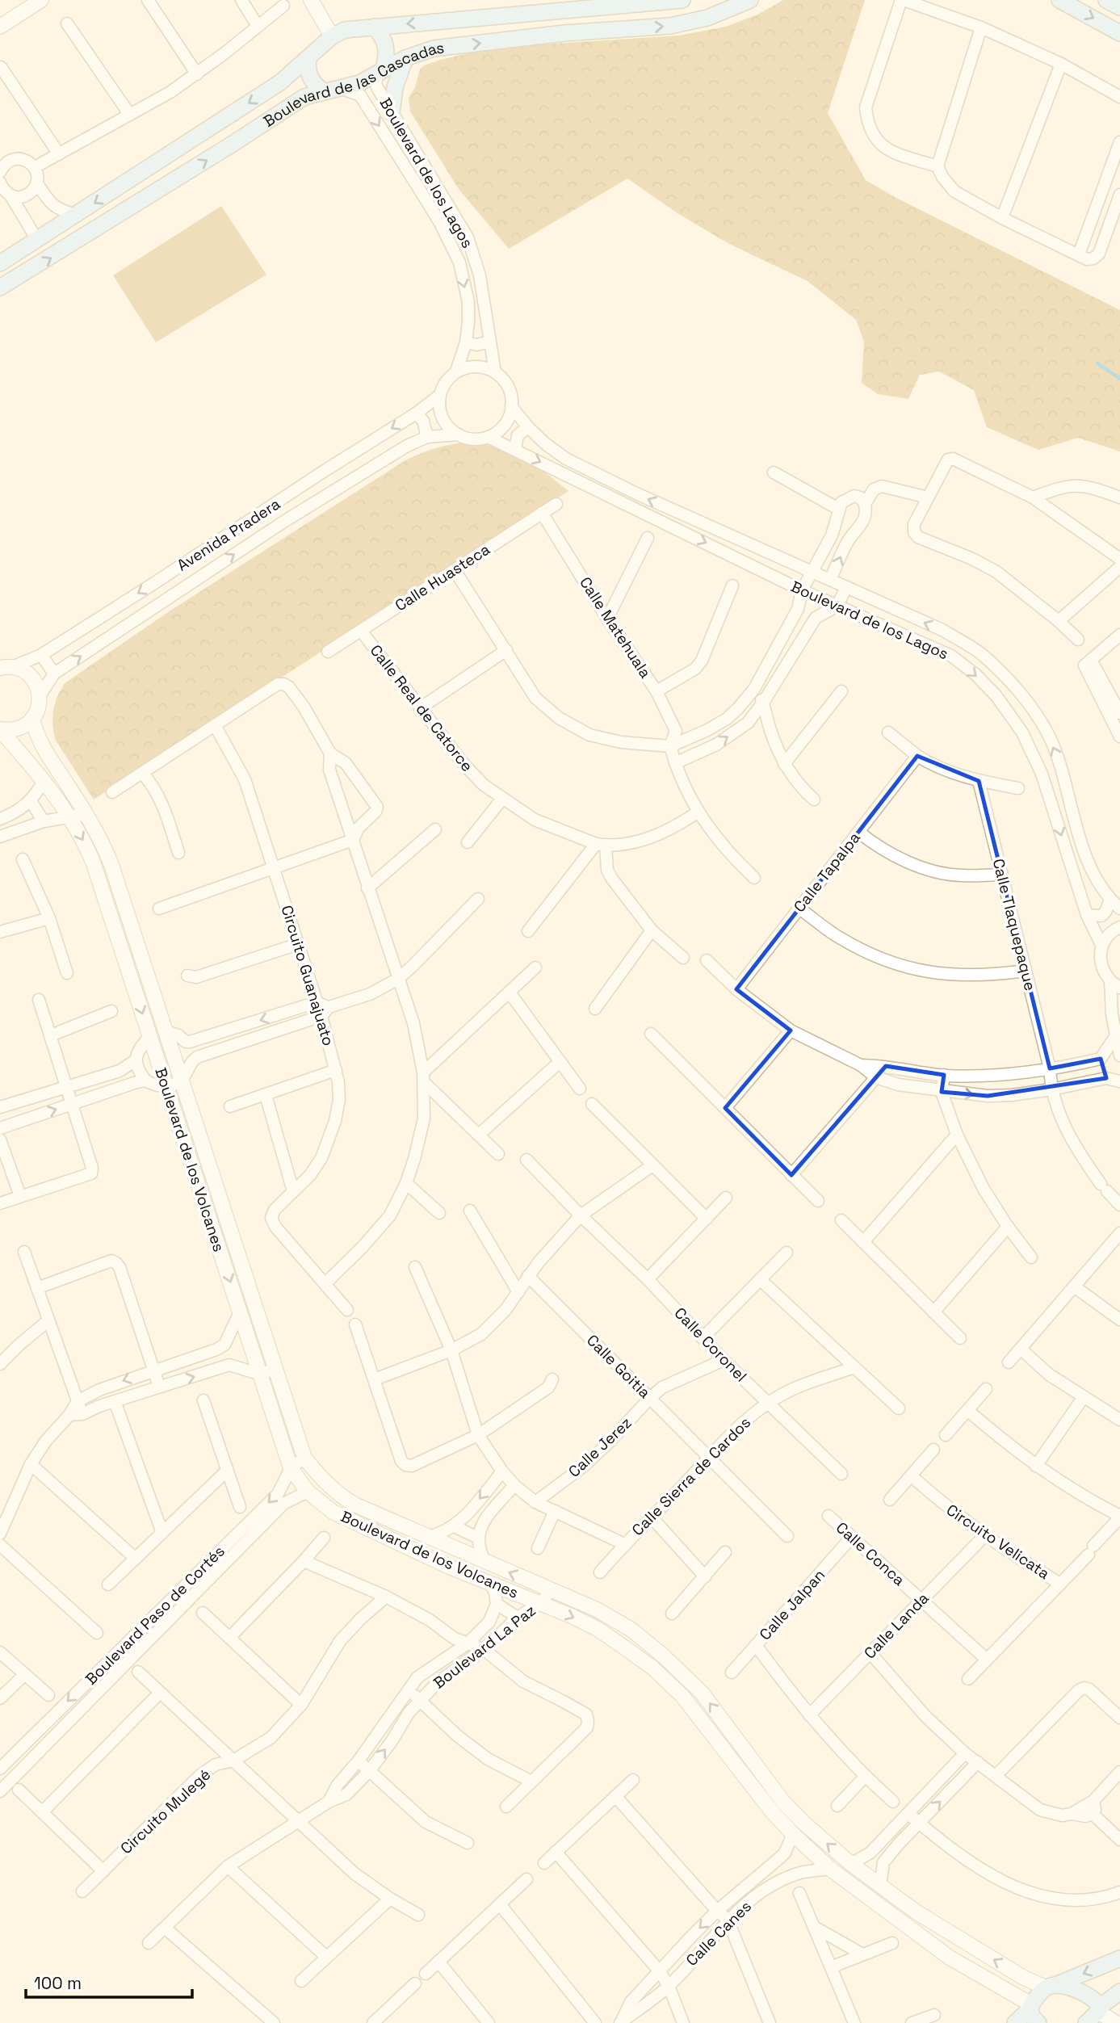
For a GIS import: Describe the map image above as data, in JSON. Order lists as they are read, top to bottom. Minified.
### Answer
{"streets":{"main road":["Boulevard de las Cascadas"],"street":["Boulevard de los Lagos","Avenida Pradera","Calle Huasteca","Calle Matehuala","Calle Real de Catorce","Calle Tapalpa","Calle Tlaquepaque","Circuito Guanajuato","Boulevard de los Volcanes","Calle Coronel","Calle Goitia","Calle Jerez","Calle Sierra de Cardos","Circuito Velicata","Calle Conca","Calle Jalpan","Boulevard Paso de Cortés","Calle Landa","Boulevard La Paz","Circuito Mulegé","Calle Canes"]},"crossings":[["Boulevard de las Cascadas","Boulevard de los Lagos"],["Boulevard de los Lagos","Avenida Pradera"],["Calle Huasteca","Calle Matehuala"],["Calle Huasteca","Calle Real de Catorce"],["Boulevard de los Volcanes","Boulevard Paso de Cortés"],["Boulevard de los Volcanes","Boulevard La Paz"],["Boulevard de los Volcanes","Calle Canes"],["Calle Coronel","Calle Jerez"],["Calle Coronel","Calle Sierra de Cardos"],["Calle Goitia","Calle Jerez"],["Calle Goitia","Calle Sierra de Cardos"],["Circuito Velicata","Calle Conca"],["Circuito Velicata","Calle Landa"],["Calle Conca","Calle Jalpan"],["Calle Conca","Calle Landa"]],"scale_bar":"100 m"}
